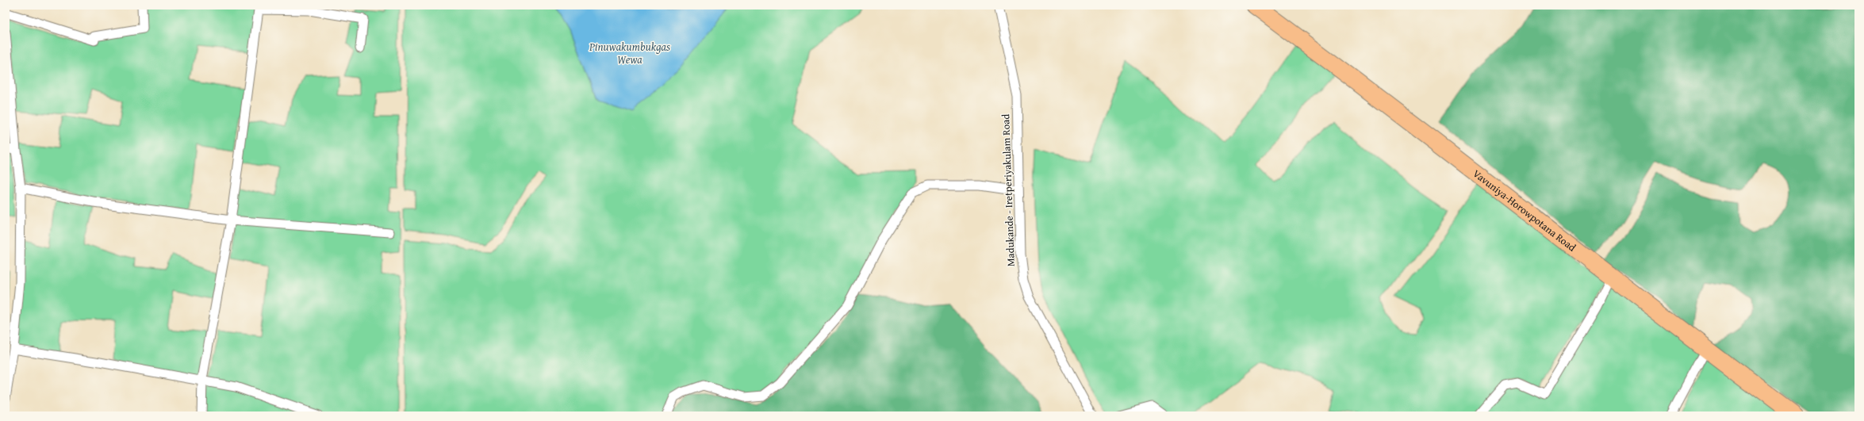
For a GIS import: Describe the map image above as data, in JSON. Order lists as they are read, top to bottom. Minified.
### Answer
{"streets":{"highway":["Vavuniya-Horowpotana Road"],"street":["Madukande - Iretperiyakulam Road"]},"water":["Pinuwakumbukgas Wewa"]}
